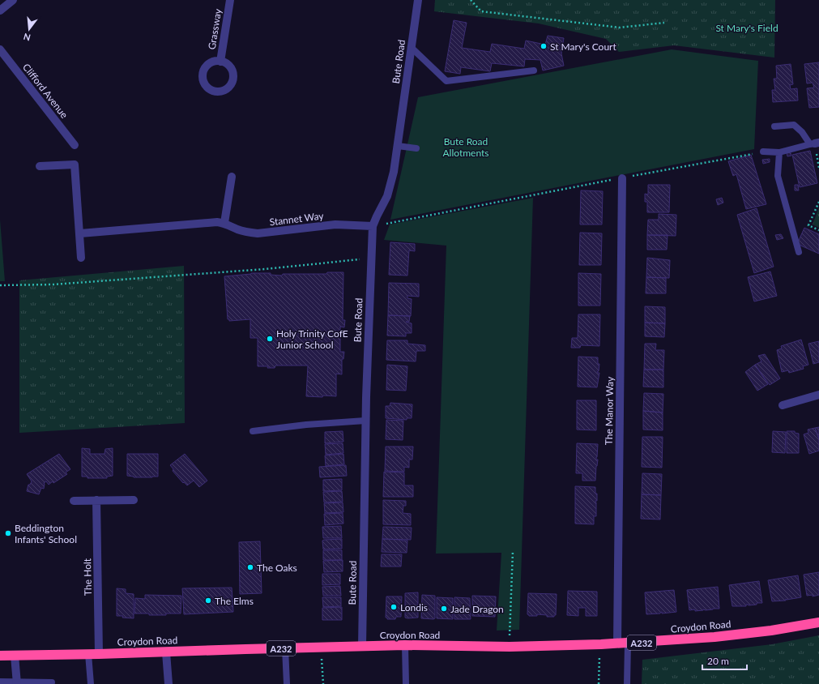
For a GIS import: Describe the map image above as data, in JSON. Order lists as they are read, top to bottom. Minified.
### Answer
{"streets":{"highway":["Croydon Road","A232"],"street":["Grassway","Bute Road","Clifford Avenue","Stannet Way","The Manor Way","The Holt"]},"crossings":[["Bute Road","Stannet Way"],["Bute Road","Croydon Road"],["The Manor Way","Croydon Road"],["The Holt","Croydon Road"]],"parks":["St Mary's Field","Bute Road Allotments"],"places":["St Mary's Court","Holy Trinity CofE Junior School","Beddington Infants' School","The Oaks","The Elms","Londis","Jade Dragon"],"scale_bar":"20 m","north":"bottom"}
